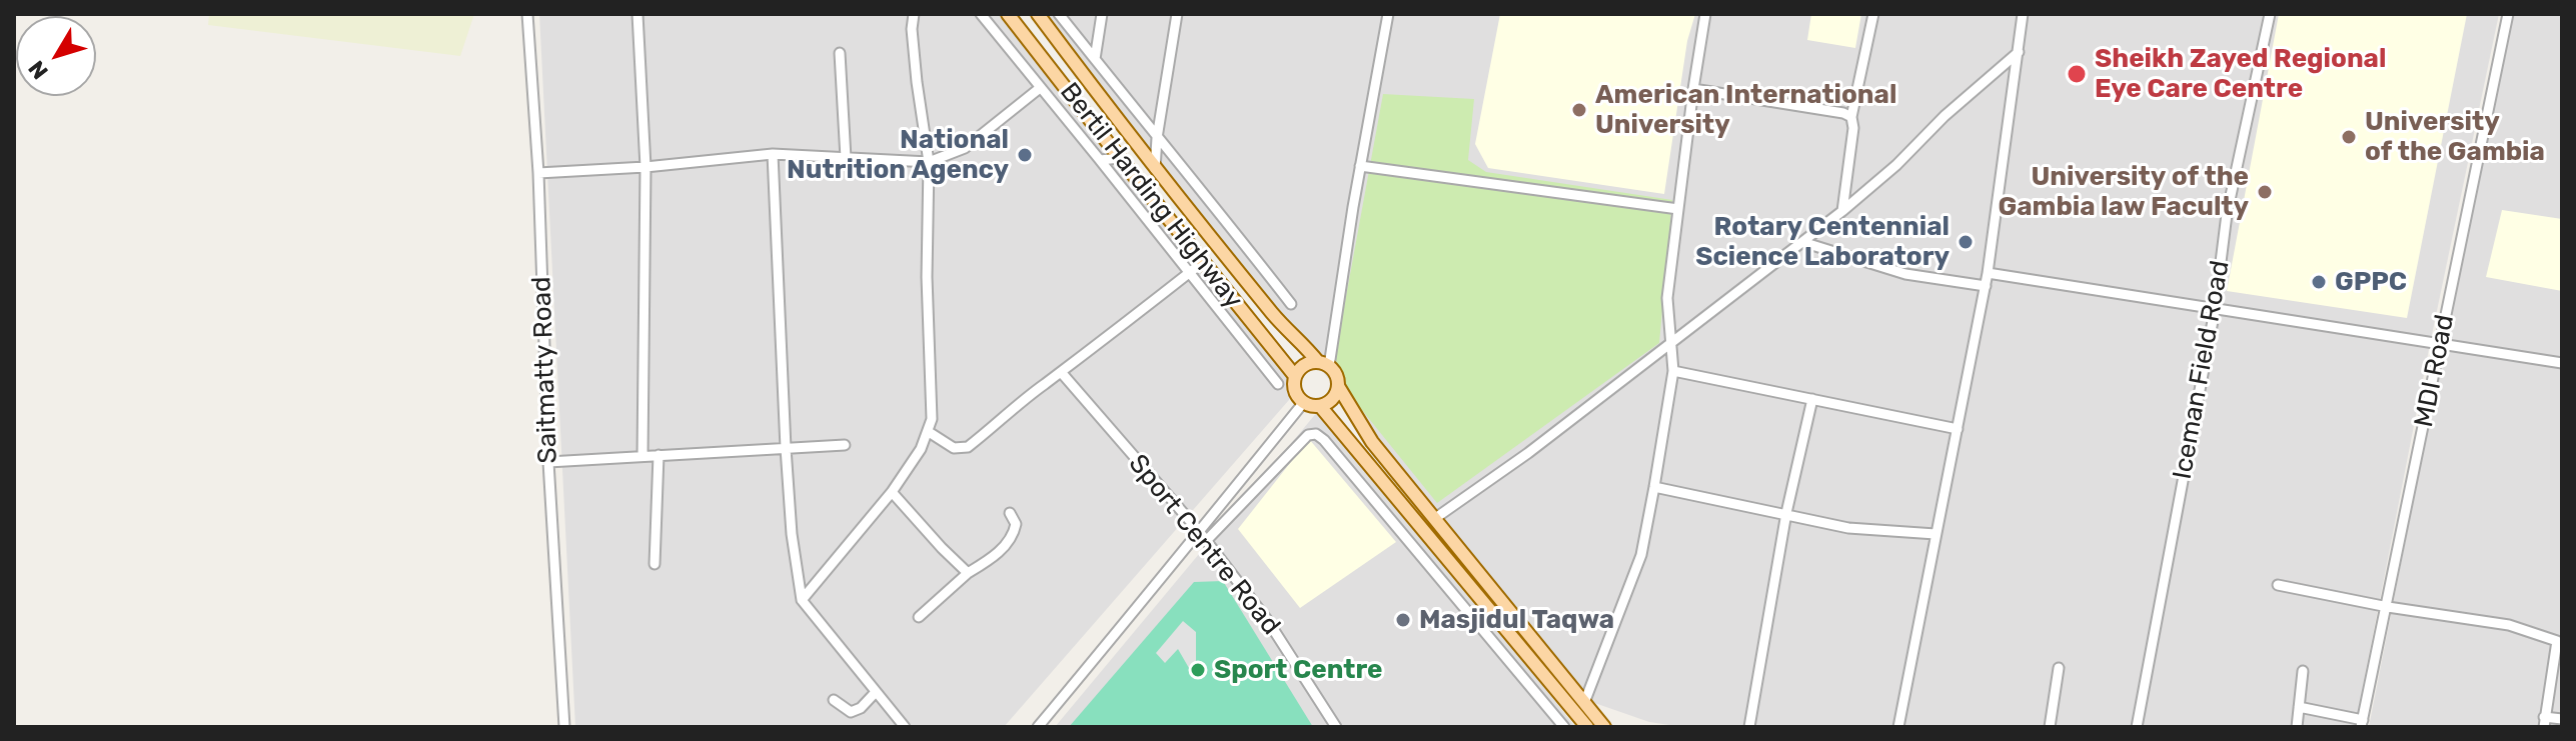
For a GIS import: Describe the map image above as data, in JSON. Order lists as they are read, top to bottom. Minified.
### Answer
{"streets":{"main road":["Bertil Harding Highway"],"street":["Saitmatty Road","Iceman Field Road","MDI Road","Sport Centre Road"]},"places":["Sheikh Zayed Regional Eye Care Centre","American International University","University of the Gambia","National Nutrition Agency","University of the Gambia law Faculty","Rotary Centennial Science Laboratory","GPPC","Masjidul Taqwa","Sport Centre"],"north":"bottom left"}
